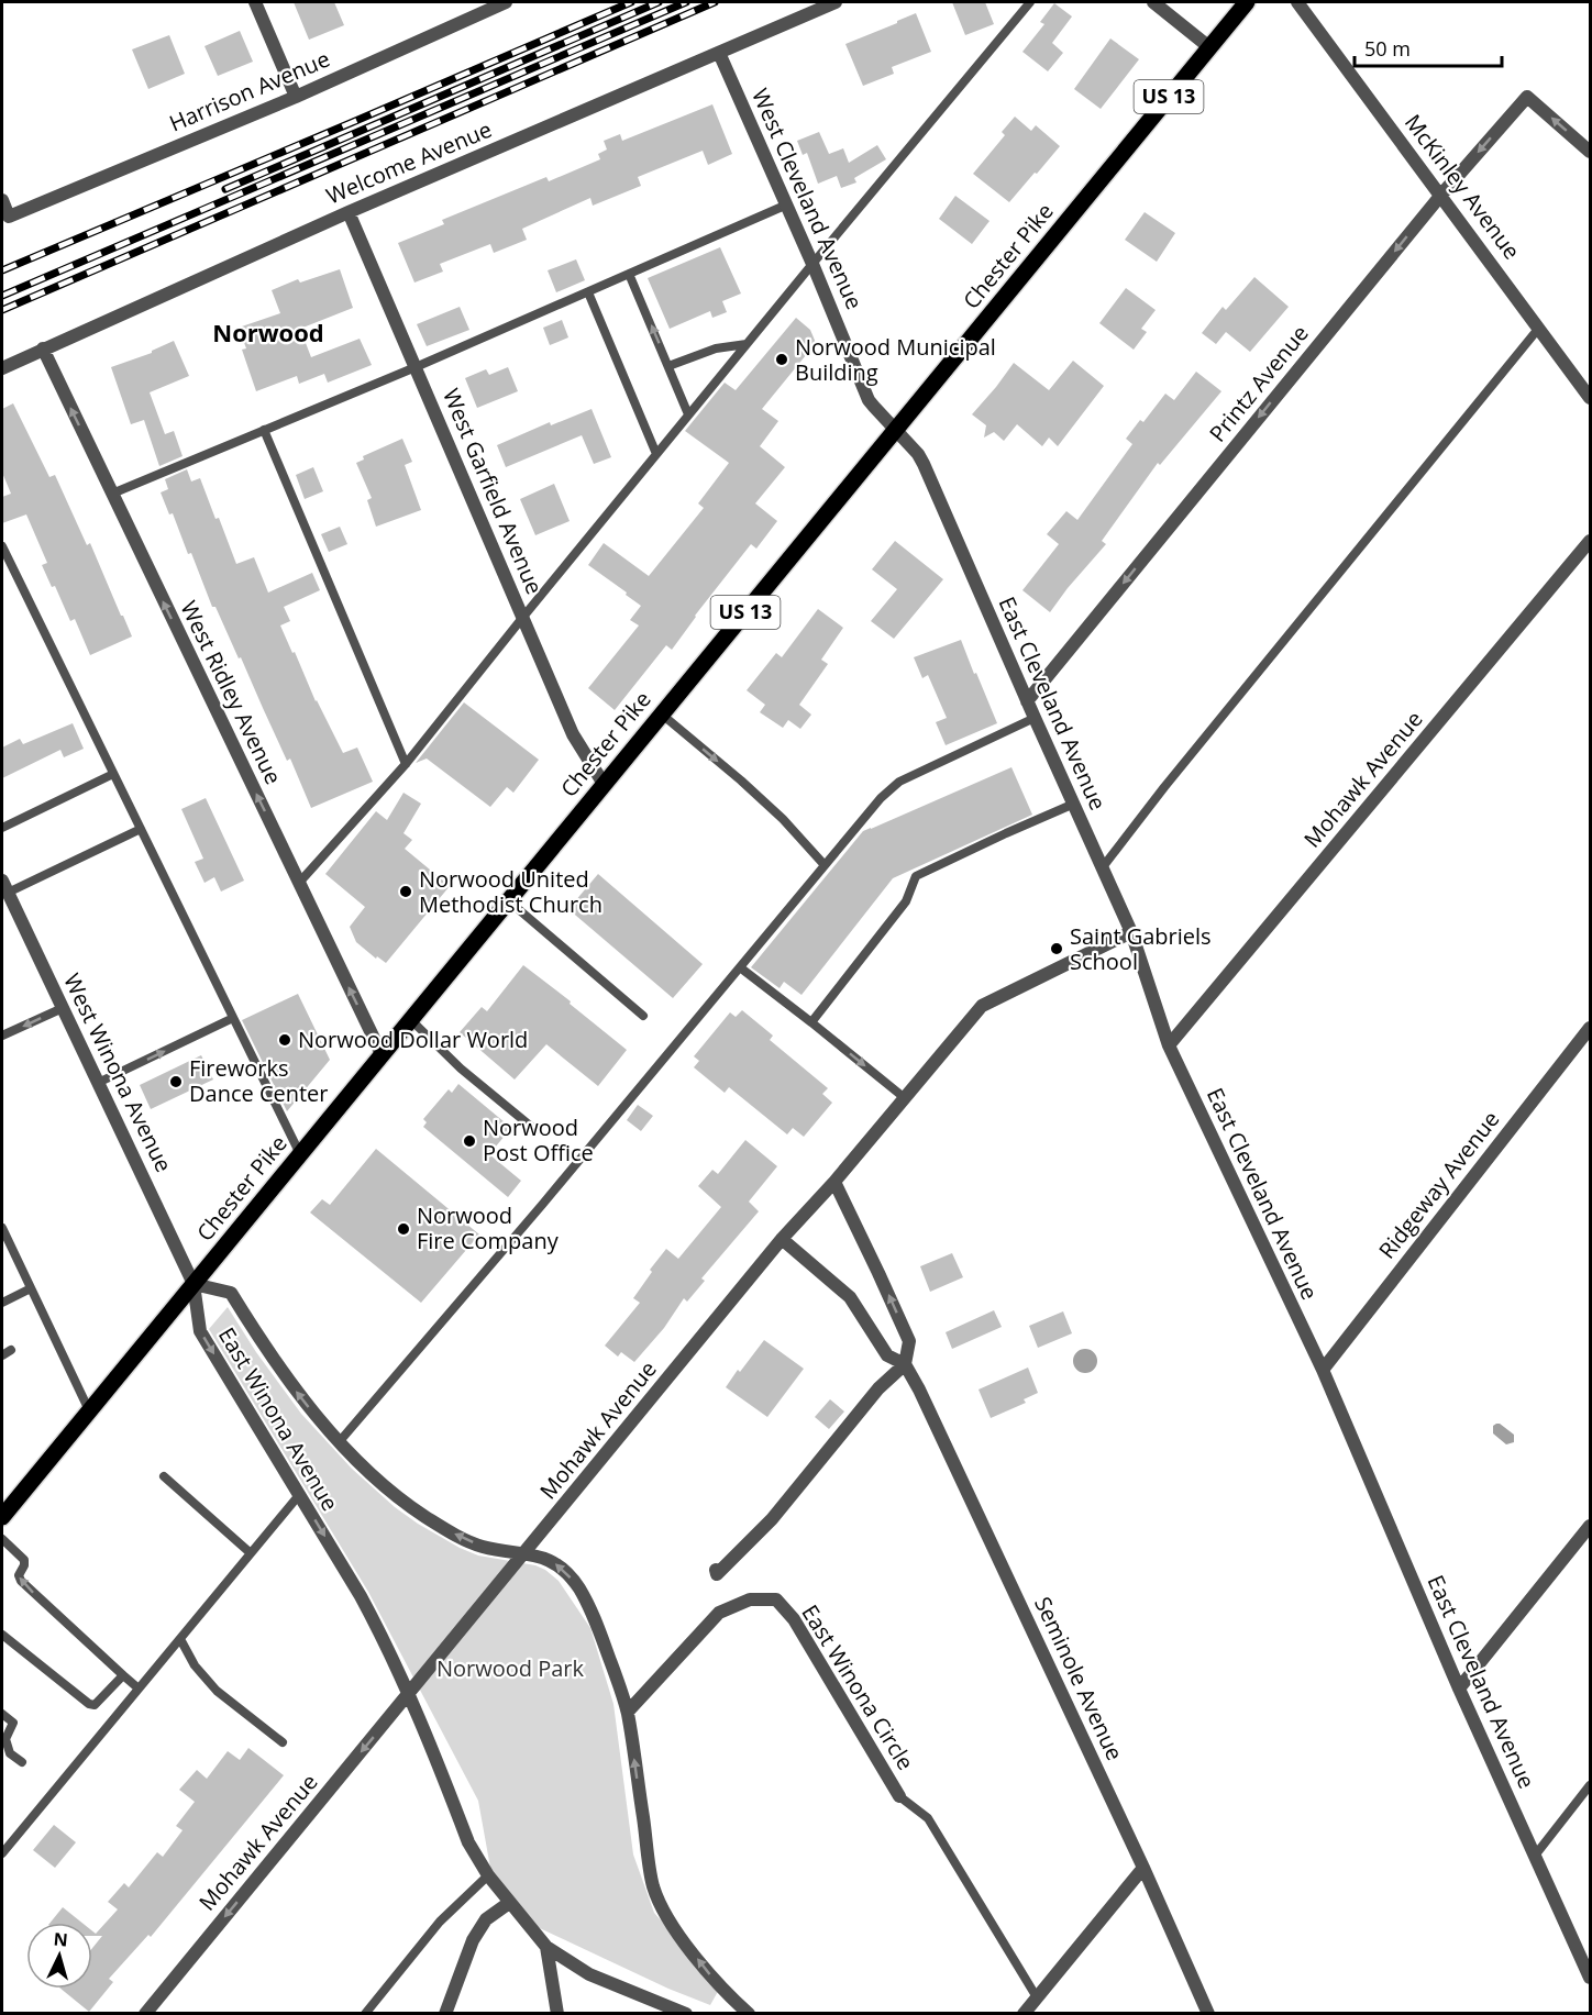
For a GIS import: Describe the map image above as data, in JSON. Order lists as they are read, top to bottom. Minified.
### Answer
{"streets":{"main road":["US 13","Chester Pike"],"street":["Harrison Avenue","Welcome Avenue","McKinley Avenue","West Cleveland Avenue","Printz Avenue","West Garfield Avenue","West Ridley Avenue","East Cleveland Avenue","Mohawk Avenue","West Winona Avenue","Ridgeway Avenue","East Winona Avenue","Seminole Avenue","East Winona Circle"]},"crossings":[["Welcome Avenue","West Cleveland Avenue"],["Welcome Avenue","West Garfield Avenue"],["Welcome Avenue","West Ridley Avenue"],["McKinley Avenue","Printz Avenue"],["West Cleveland Avenue","Chester Pike"],["West Cleveland Avenue","East Cleveland Avenue"],["Chester Pike","West Garfield Avenue"],["Chester Pike","West Ridley Avenue"],["Chester Pike","East Cleveland Avenue"],["Chester Pike","West Winona Avenue"],["Chester Pike","East Winona Avenue"],["Printz Avenue","East Cleveland Avenue"],["East Cleveland Avenue","Mohawk Avenue"],["East Cleveland Avenue","Ridgeway Avenue"],["Mohawk Avenue","East Winona Avenue"],["Mohawk Avenue","Seminole Avenue"],["West Winona Avenue","East Winona Avenue"],["East Winona Avenue","East Winona Circle"]],"one_way":["Printz Avenue","West Ridley Avenue"],"districts":["Norwood"],"parks":["Norwood Park"],"places":["Norwood Municipal Building","Norwood United Methodist Church","Saint Gabriels School","Norwood Dollar World","Fireworks Dance Center","Norwood Post Office","Norwood Fire Company"],"scale_bar":"50 m","north":"top"}
